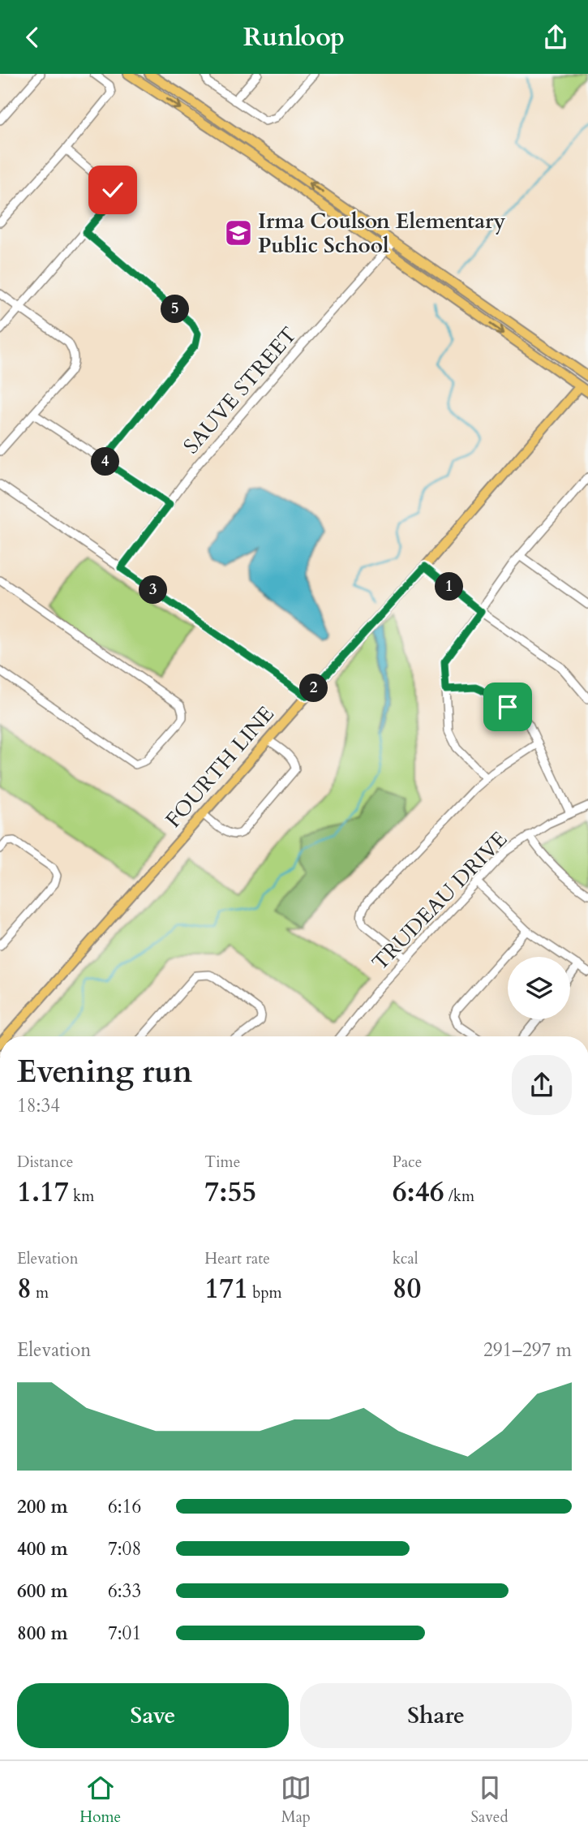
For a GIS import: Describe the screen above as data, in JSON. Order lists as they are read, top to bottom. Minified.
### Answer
{"streets":{"main road":["FOURTH LINE"],"street":["SAUVE STREET","TRUDEAU DRIVE"]},"places":{"school or university":["Irma Coulson Elementary Public School"]},"page":{"header":"Runloop","pins":["5","4","1","3","2"],"heading":["Evening run","18:34"],"stats":[["Distance","1.17 km"],["Time","7:55"],["Pace","6:46 /km"],["Elevation","8 m"],["Heart rate","171 bpm"],["kcal","80"]],"chart":["Elevation","291–297 m"],"list":[{"name":"200 m","note":"6:16"},{"name":"400 m","note":"7:08"},{"name":"600 m","note":"6:33"},{"name":"800 m","note":"7:01"}],"buttons":["Save","Share"],"tabs":["Home","Map","Saved"]}}
